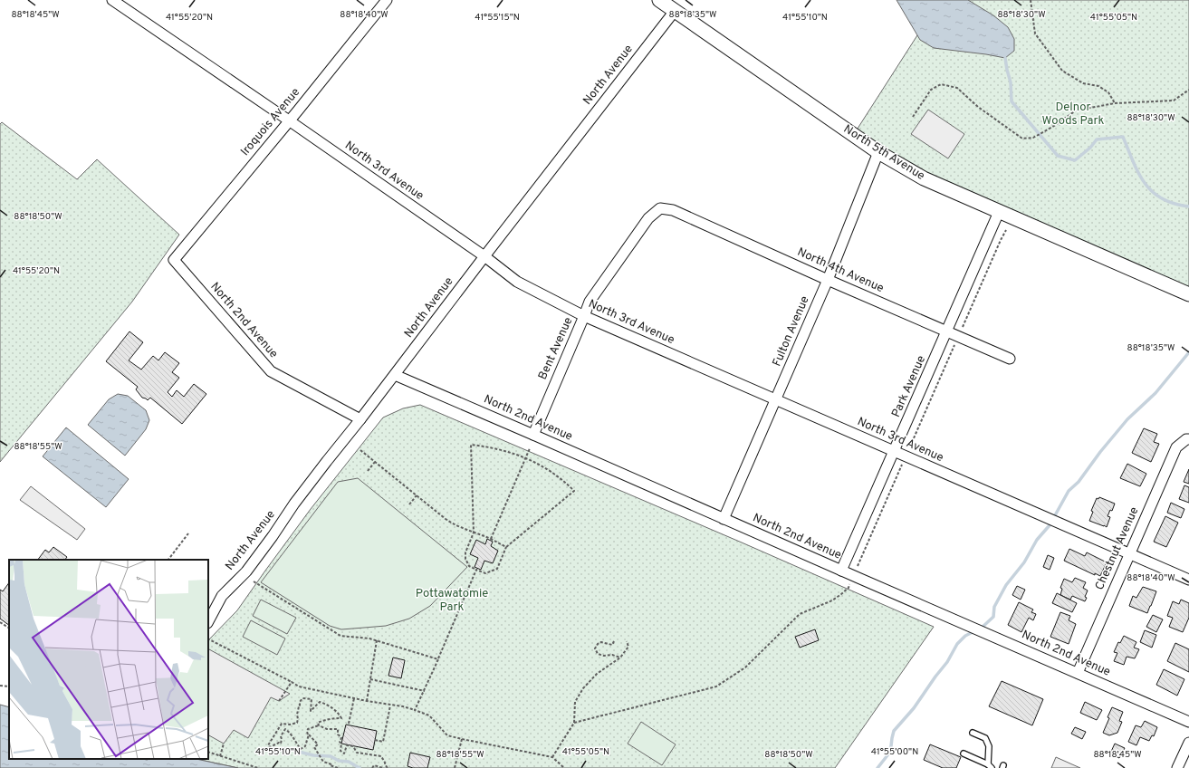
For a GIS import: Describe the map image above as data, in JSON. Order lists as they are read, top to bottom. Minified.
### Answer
{"streets":{"main road":["North 5th Avenue"],"street":["North Avenue","Iroquois Avenue","North 3rd Avenue","North 4th Avenue","North 2nd Avenue","Fulton Avenue","Bent Avenue","Park Avenue","Chestnut Avenue"]},"crossings":[["North Avenue","North 5th Avenue"],["North Avenue","North 3rd Avenue"],["North Avenue","North 2nd Avenue"],["Iroquois Avenue","North 3rd Avenue"],["Iroquois Avenue","North 2nd Avenue"],["North 5th Avenue","Fulton Avenue"],["North 5th Avenue","Park Avenue"],["North 3rd Avenue","Fulton Avenue"],["North 3rd Avenue","Bent Avenue"],["North 3rd Avenue","Park Avenue"],["North 3rd Avenue","Chestnut Avenue"],["North 4th Avenue","Fulton Avenue"],["North 4th Avenue","Bent Avenue"],["North 4th Avenue","Park Avenue"],["North 2nd Avenue","Fulton Avenue"],["North 2nd Avenue","Bent Avenue"],["North 2nd Avenue","Park Avenue"],["North 2nd Avenue","Chestnut Avenue"]],"parks":["Delnor Woods Park","Pottawatomie Park"],"coordinates":["88°18'45\"W","88°18'40\"W","88°18'35\"W","88°18'30\"W","41°55'20\"N","41°55'15\"N","41°55'10\"N","41°55'05\"N","88°18'50\"W","88°18'55\"W","41°55'00\"N"]}
